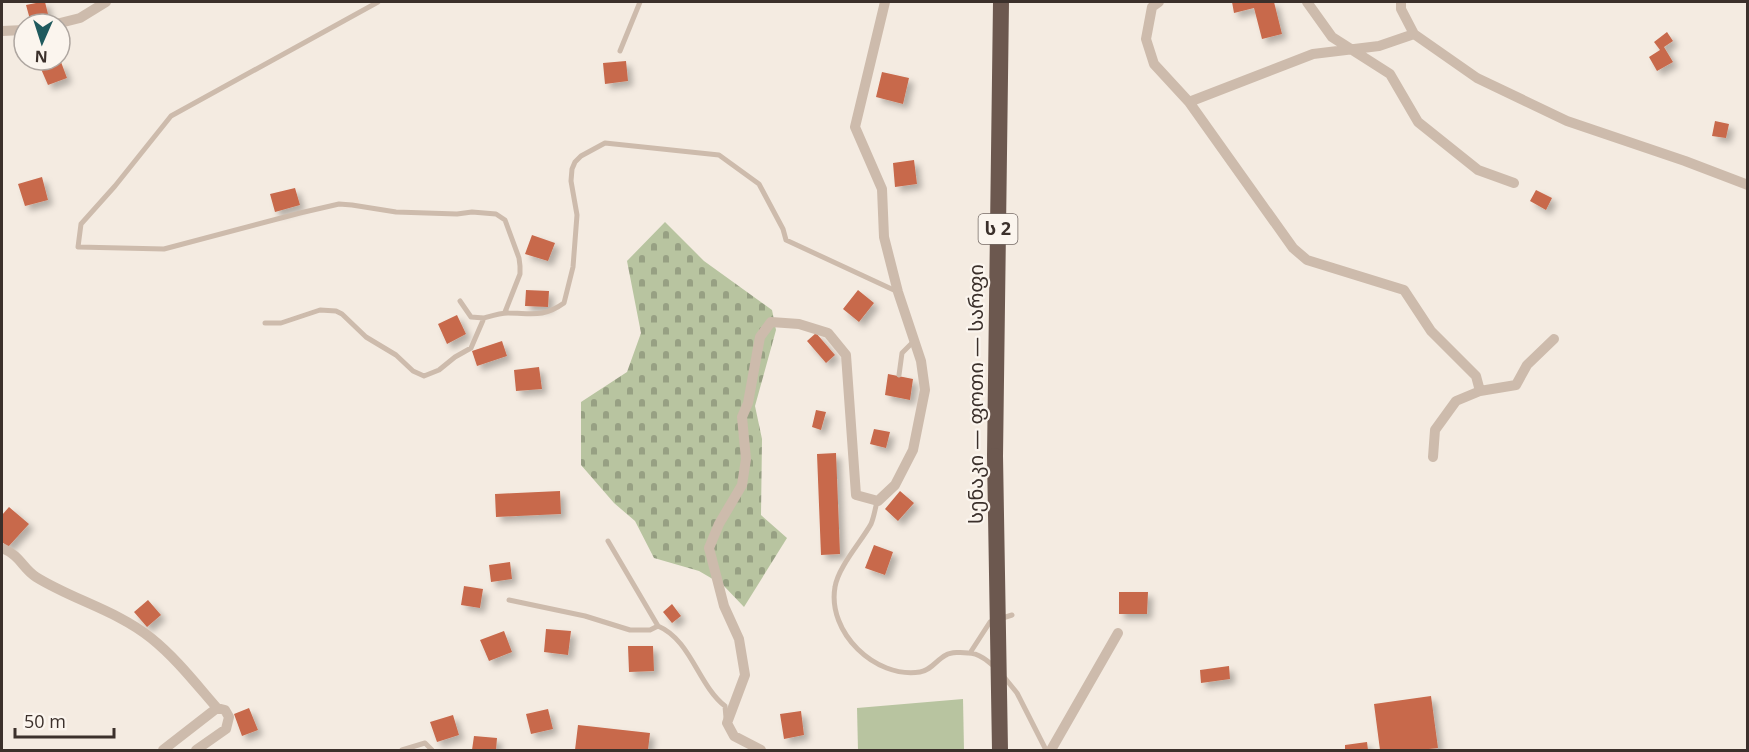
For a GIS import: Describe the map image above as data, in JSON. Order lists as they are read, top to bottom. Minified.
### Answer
{"streets":{"highway":["ს 2","სენაკი — ფოთი — სარფი"]},"scale_bar":"50 m","north":"bottom"}
